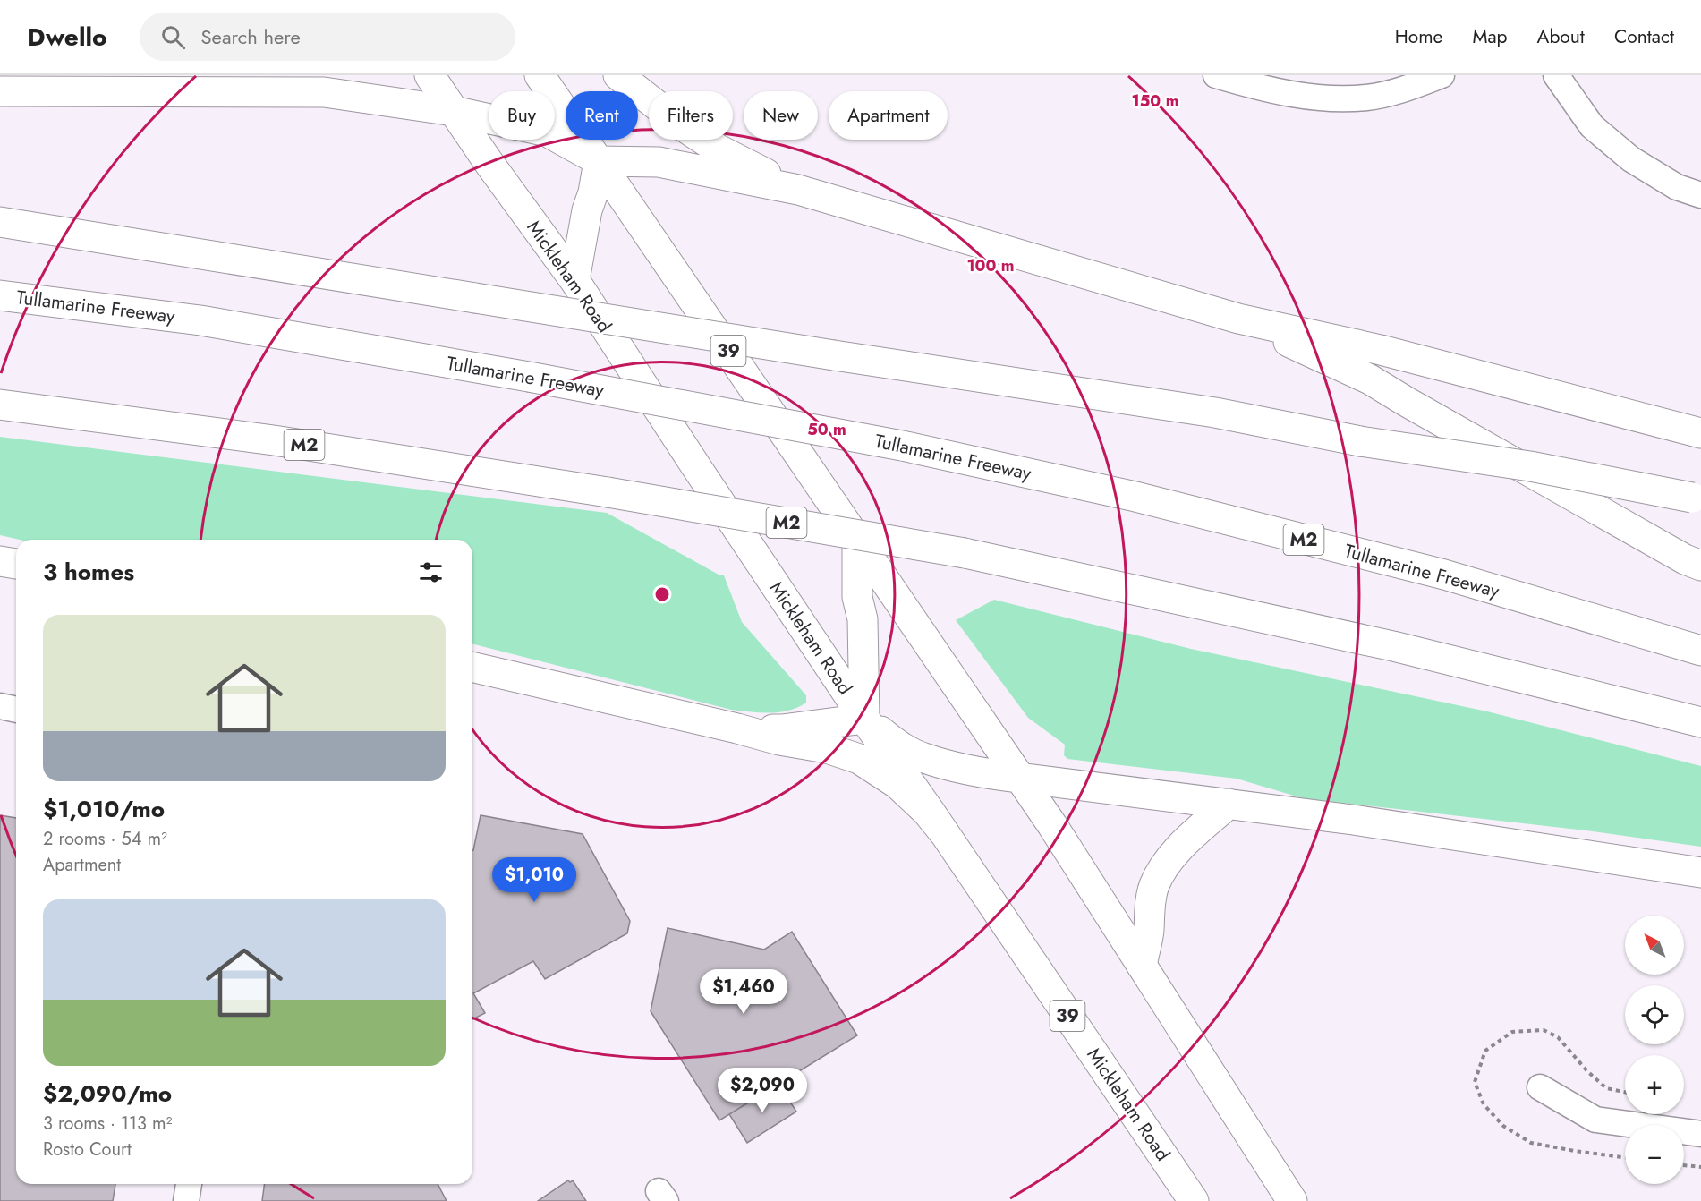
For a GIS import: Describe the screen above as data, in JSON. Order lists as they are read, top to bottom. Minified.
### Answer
{"streets":{"main road":["Mickleham Road","Tullamarine Freeway","39","M2"]},"north":"top left","page":{"header":"Dwello","search":"Search here","nav":["Home","Map","About","Contact"],"chip":["Buy","Rent","Filters","New","Apartment"],"heading":"3 homes","list":[{"name":"$1,010/mo","note":"2 rooms · 54 m² · Apartment"},{"name":"$2,090/mo","note":"3 rooms · 113 m² · Rosto Court"}],"price":["$1,010","$1,460","$2,090"],"map_buttons":["+","−"]},"rings":["150 m","100 m","50 m"]}
